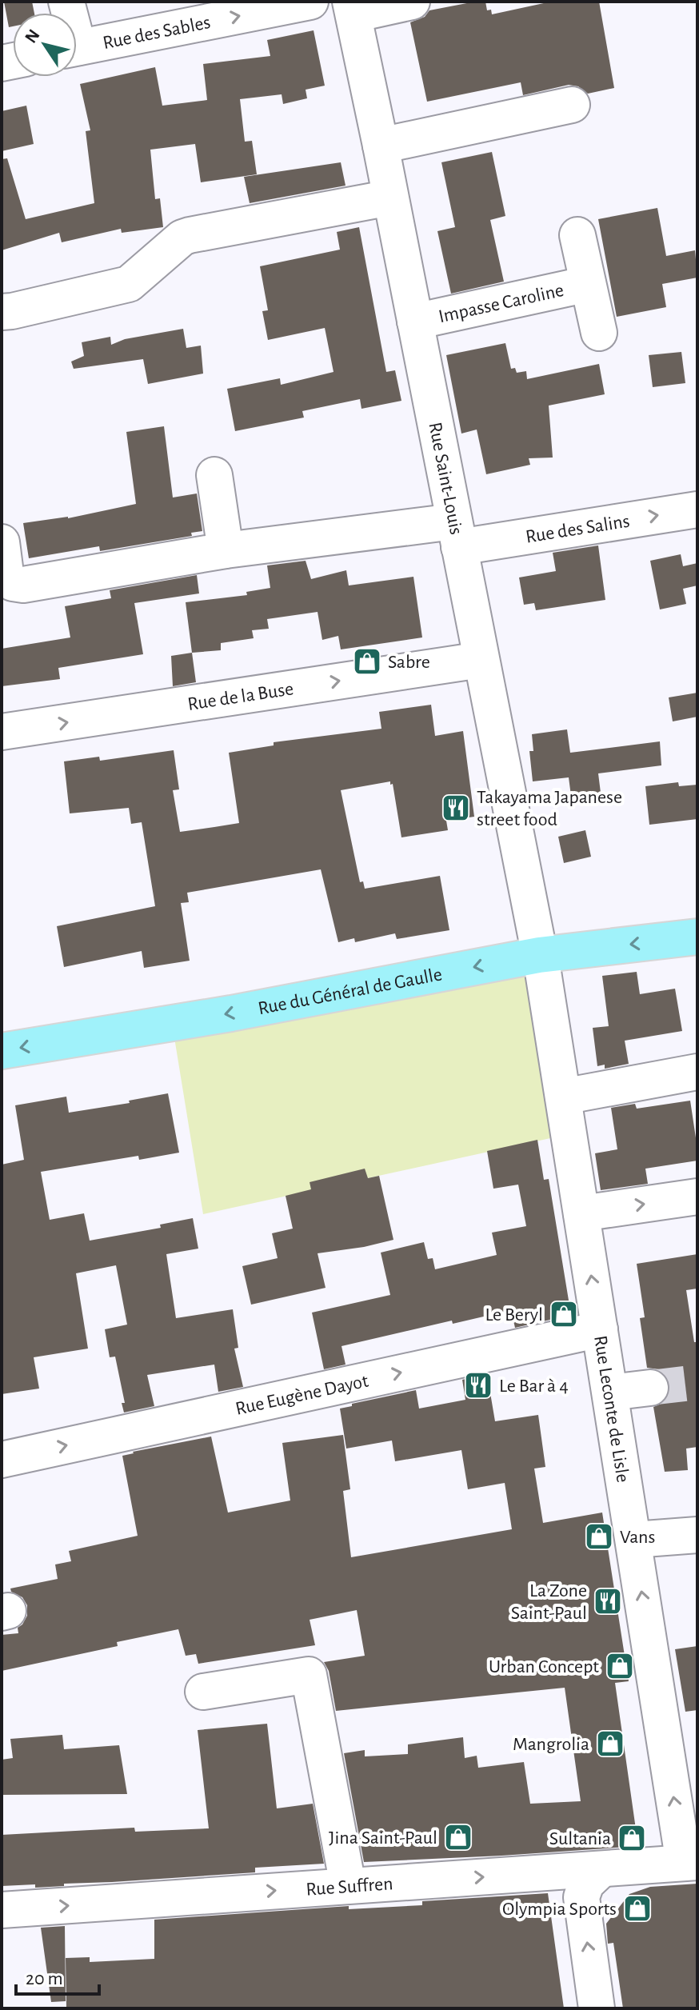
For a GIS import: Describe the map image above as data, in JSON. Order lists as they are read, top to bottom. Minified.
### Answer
{"streets":{"main road":["Rue du Général de Gaulle"],"street":["Rue des Sables","Impasse Caroline","Rue Saint-Louis","Rue des Salins","Rue de la Buse","Rue Eugène Dayot","Rue Leconte de Lisle","Rue Suffren"]},"crossings":[["Impasse Caroline","Rue Saint-Louis"],["Rue Saint-Louis","Rue des Salins"],["Rue Saint-Louis","Rue de la Buse"],["Rue Saint-Louis","Rue du Général de Gaulle"],["Rue Saint-Louis","Rue Leconte de Lisle"],["Rue du Général de Gaulle","Rue Leconte de Lisle"],["Rue Eugène Dayot","Rue Leconte de Lisle"],["Rue Leconte de Lisle","Rue Suffren"]],"one_way":["Rue de la Buse","Rue du Général de Gaulle","Rue Eugène Dayot","Rue Leconte de Lisle","Rue Suffren"],"places":{"shop":["Sabre","Le Beryl","Vans","Urban Concept","Mangrolia","Jina Saint-Paul","Sultania","Olympia Sports"],"restaurant":["Takayama Japanese street food","Le Bar à 4","La Zone Saint-Paul"]},"scale_bar":"20 m","north":"top left"}
